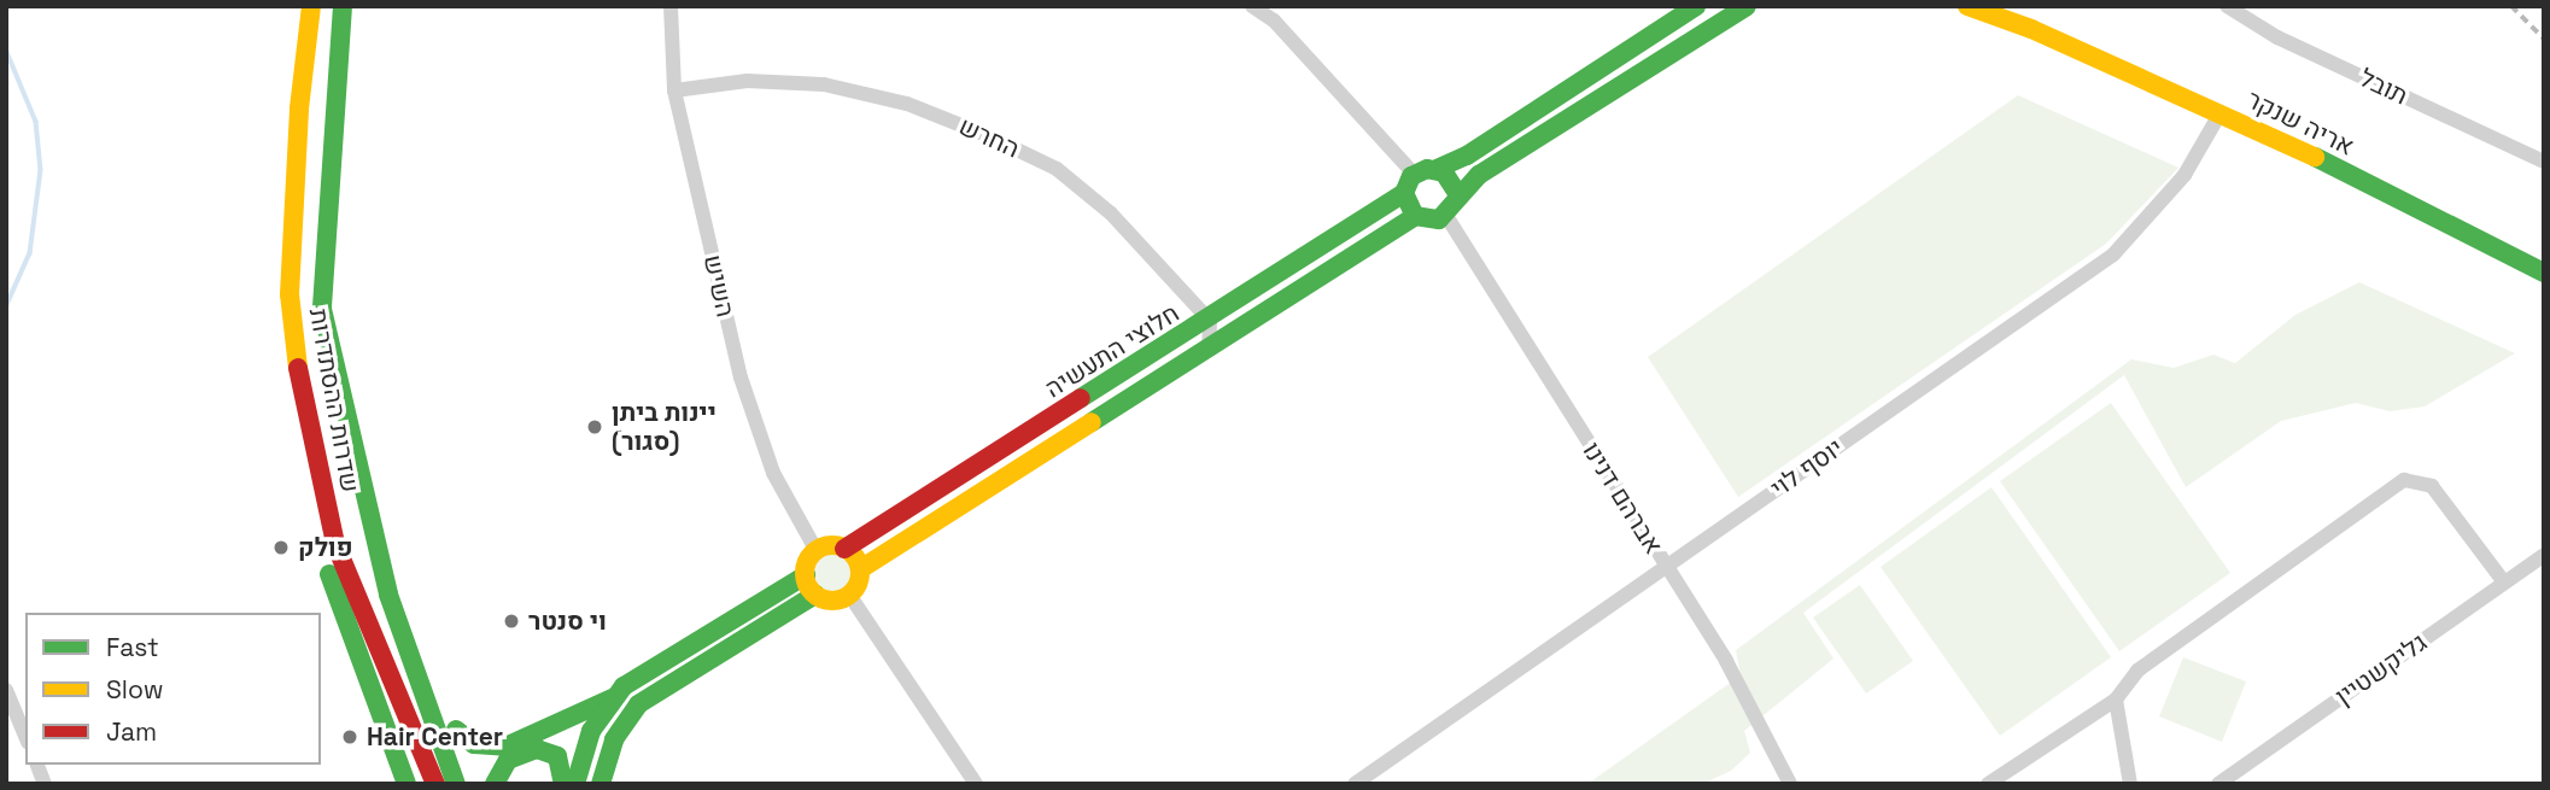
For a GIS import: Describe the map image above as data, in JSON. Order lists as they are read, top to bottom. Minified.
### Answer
{"streets":{"main road":["אריה שנקר","חלוצי התעשיה","שדרות ההסתדרות"],"street":["תובל","החרש","השיש","יוסף לוי","אברהם דנינו","גליקשטיין"]},"crossings":[["אריה שנקר","יוסף לוי"],["החרש","השיש"],["החרש","חלוצי התעשיה"],["השיש","חלוצי התעשיה"],["חלוצי התעשיה","אברהם דנינו"],["יוסף לוי","אברהם דנינו"]],"places":["יינות ביתן (סגור)","פולק","וי סנטר","Hair Center"],"legend":["Fast","Slow","Jam"]}
